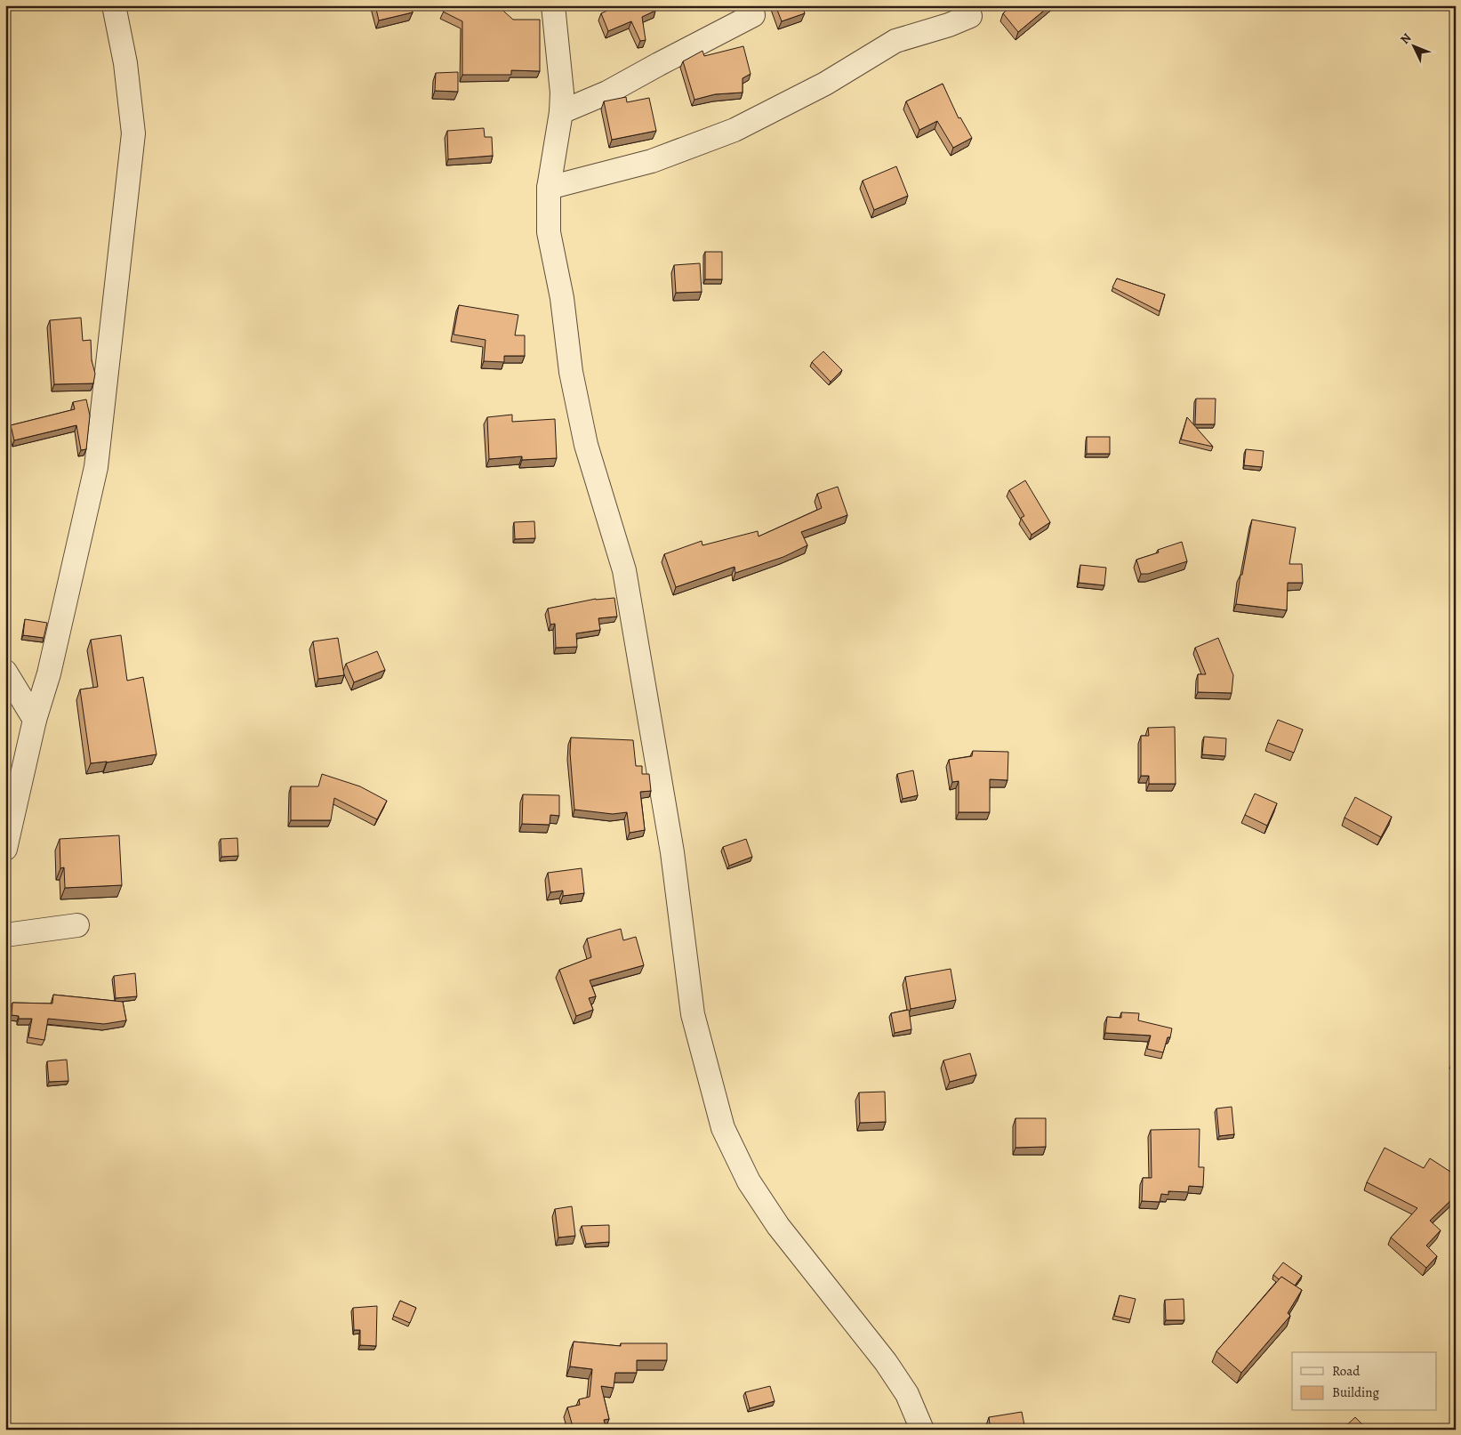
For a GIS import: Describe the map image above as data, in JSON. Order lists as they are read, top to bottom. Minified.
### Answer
{"legend":["Road","Building"],"north":"top left"}
